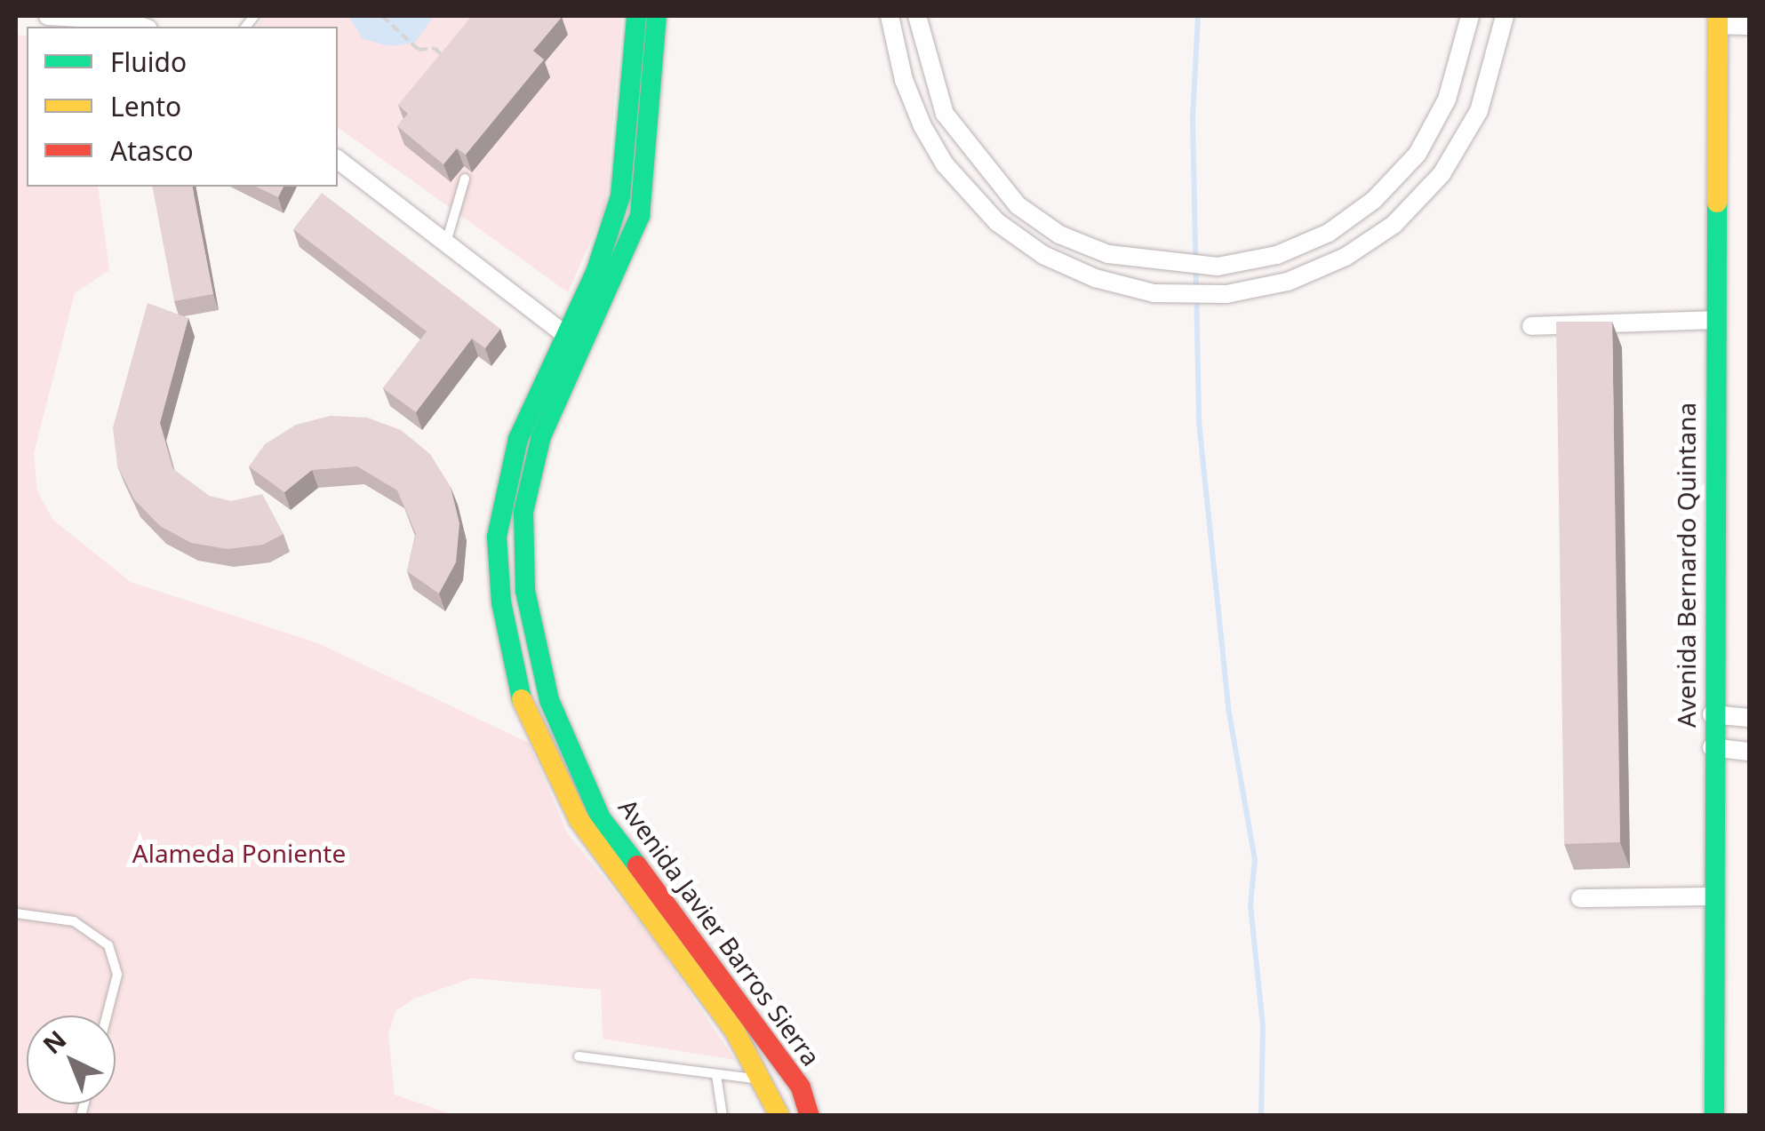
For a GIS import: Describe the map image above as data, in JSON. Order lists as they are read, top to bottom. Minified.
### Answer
{"streets":{"street":["Avenida Bernardo Quintana","Avenida Javier Barros Sierra"]},"parks":["Alameda Poniente"],"legend":["Fluido","Lento","Atasco"],"north":"top left"}
